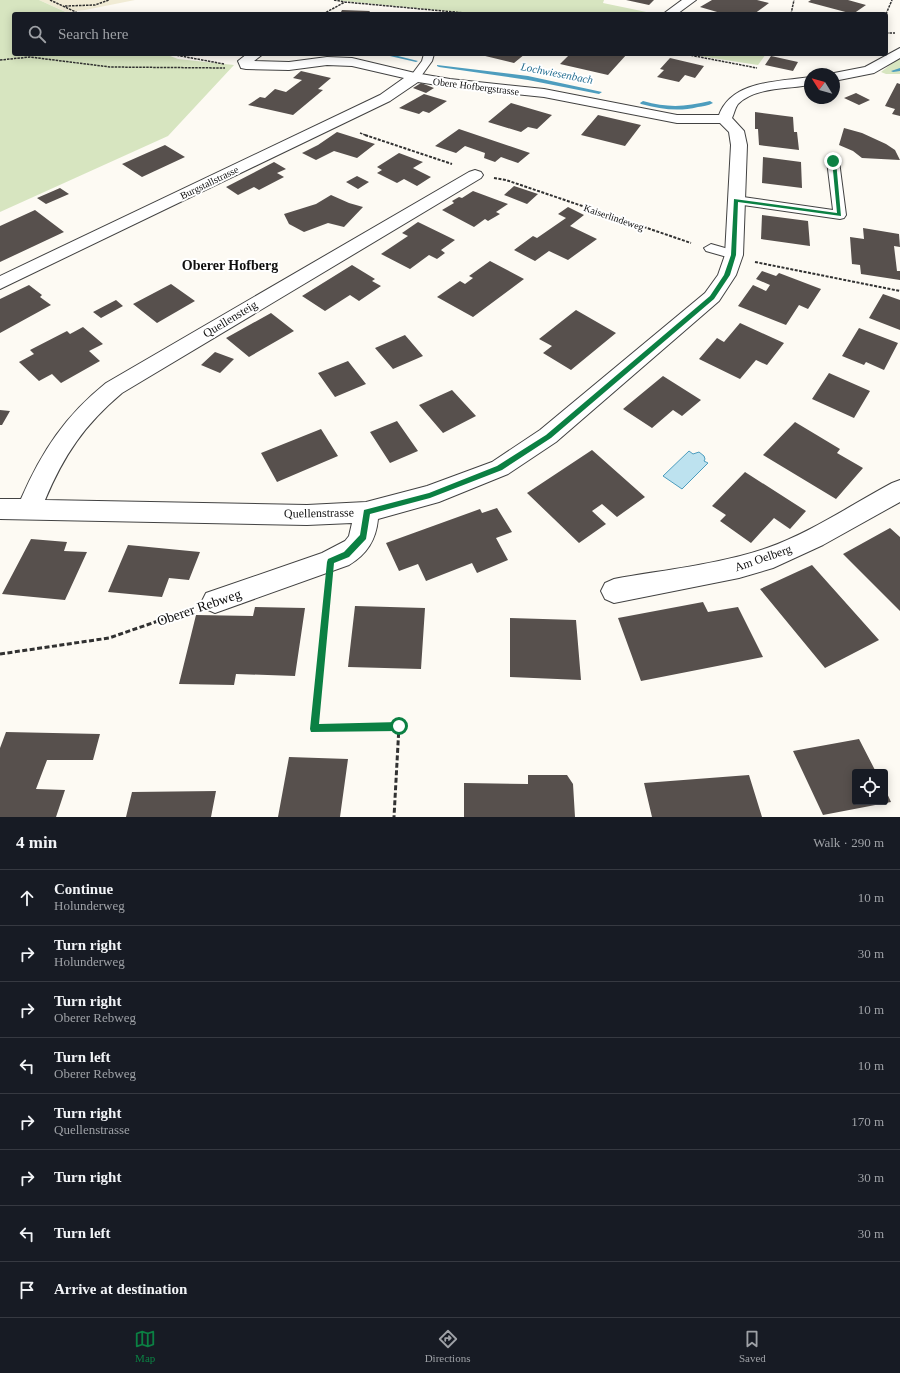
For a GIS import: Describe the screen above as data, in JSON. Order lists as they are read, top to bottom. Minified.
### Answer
{"streets":{"street":["Obere Hofbergstrasse","Burgstallstrasse","Quellensteig","Quellenstrasse","Am Oelberg","Oberer Rebweg"],"path":["Kaiserlindeweg"]},"crossings":[["Obere Hofbergstrasse","Burgstallstrasse"],["Obere Hofbergstrasse","Quellenstrasse"],["Burgstallstrasse","Kaiserlindeweg"],["Kaiserlindeweg","Quellensteig"],["Quellensteig","Quellenstrasse"],["Quellenstrasse","Oberer Rebweg"]],"districts":["Oberer Hofberg"],"water":["Lochwiesenbach"],"north":"top left","page":{"search":"Search here","heading":["4 min","Walk · 290 m"],"list":[["Continue","Holunderweg","10 m"],["Turn right","Holunderweg","30 m"],["Turn right","Oberer Rebweg","10 m"],["Turn left","Oberer Rebweg","10 m"],["Turn right","Quellenstrasse","170 m"],["Turn right","30 m"],["Turn left","30 m"],"Arrive at destination"],"nav":["Map","Directions","Saved"]}}
